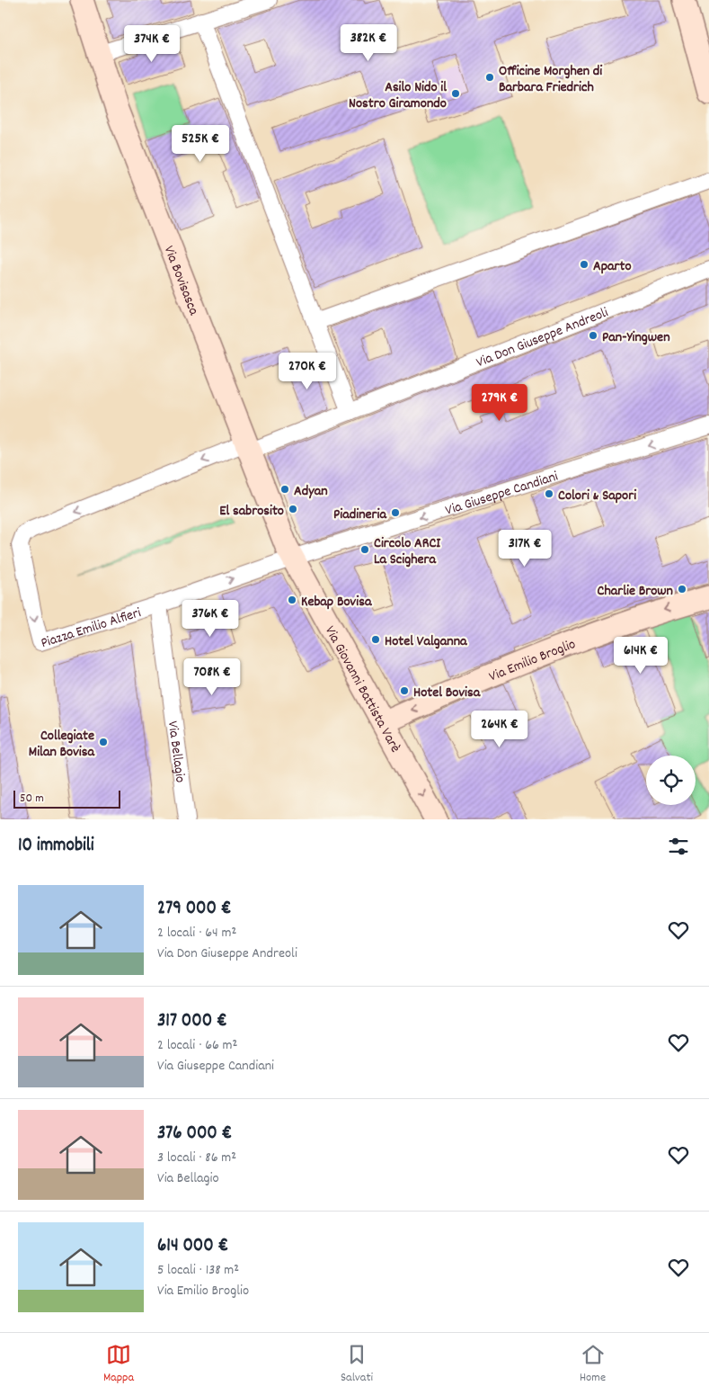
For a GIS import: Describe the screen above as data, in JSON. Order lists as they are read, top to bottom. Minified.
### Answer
{"streets":{"street":["Via Bovisasca","Via Don Giuseppe Andreoli","Via Giuseppe Candiani","Piazza Emilio Alfieri","Via Emilio Broglio","Via Giovanni Battista Varè","Via Bellagio"]},"crossings":[["Via Bovisasca","Via Don Giuseppe Andreoli"],["Via Bovisasca","Via Giuseppe Candiani"],["Via Bovisasca","Piazza Emilio Alfieri"],["Via Bovisasca","Via Giovanni Battista Varè"],["Via Don Giuseppe Andreoli","Piazza Emilio Alfieri"],["Via Giuseppe Candiani","Piazza Emilio Alfieri"],["Via Giuseppe Candiani","Via Giovanni Battista Varè"],["Piazza Emilio Alfieri","Via Giovanni Battista Varè"],["Piazza Emilio Alfieri","Via Bellagio"],["Via Emilio Broglio","Via Giovanni Battista Varè"]],"one_way":["Via Giuseppe Candiani","Via Emilio Broglio","Via Giovanni Battista Varè"],"places":["Officine Morghen di Barbara Friedrich","Asilo Nido il Nostro Giramondo","Aparto","Pan-Yingwen","Adyan","Colori & Sapori","El sabrosito","Piadineria","Circolo ARCI La Scighera","Charlie Brown","Kebap Bovisa","Hotel Valganna","Hotel Bovisa","Collegiate Milan Bovisa"],"scale_bar":"50 m","page":{"price":["382K €","374K €","525K €","270K €","279K €","317K €","376K €","614K €","708K €","264K €"],"scale":"50 m","heading":"10 immobili","list":[{"name":"279 000 €","note":"2 locali · 64 m² · Via Don Giuseppe Andreoli"},{"name":"317 000 €","note":"2 locali · 66 m² · Via Giuseppe Candiani"},{"name":"376 000 €","note":"3 locali · 86 m² · Via Bellagio"},{"name":"614 000 €","note":"5 locali · 138 m² · Via Emilio Broglio"}],"tabs":["Mappa","Salvati","Home"]}}
